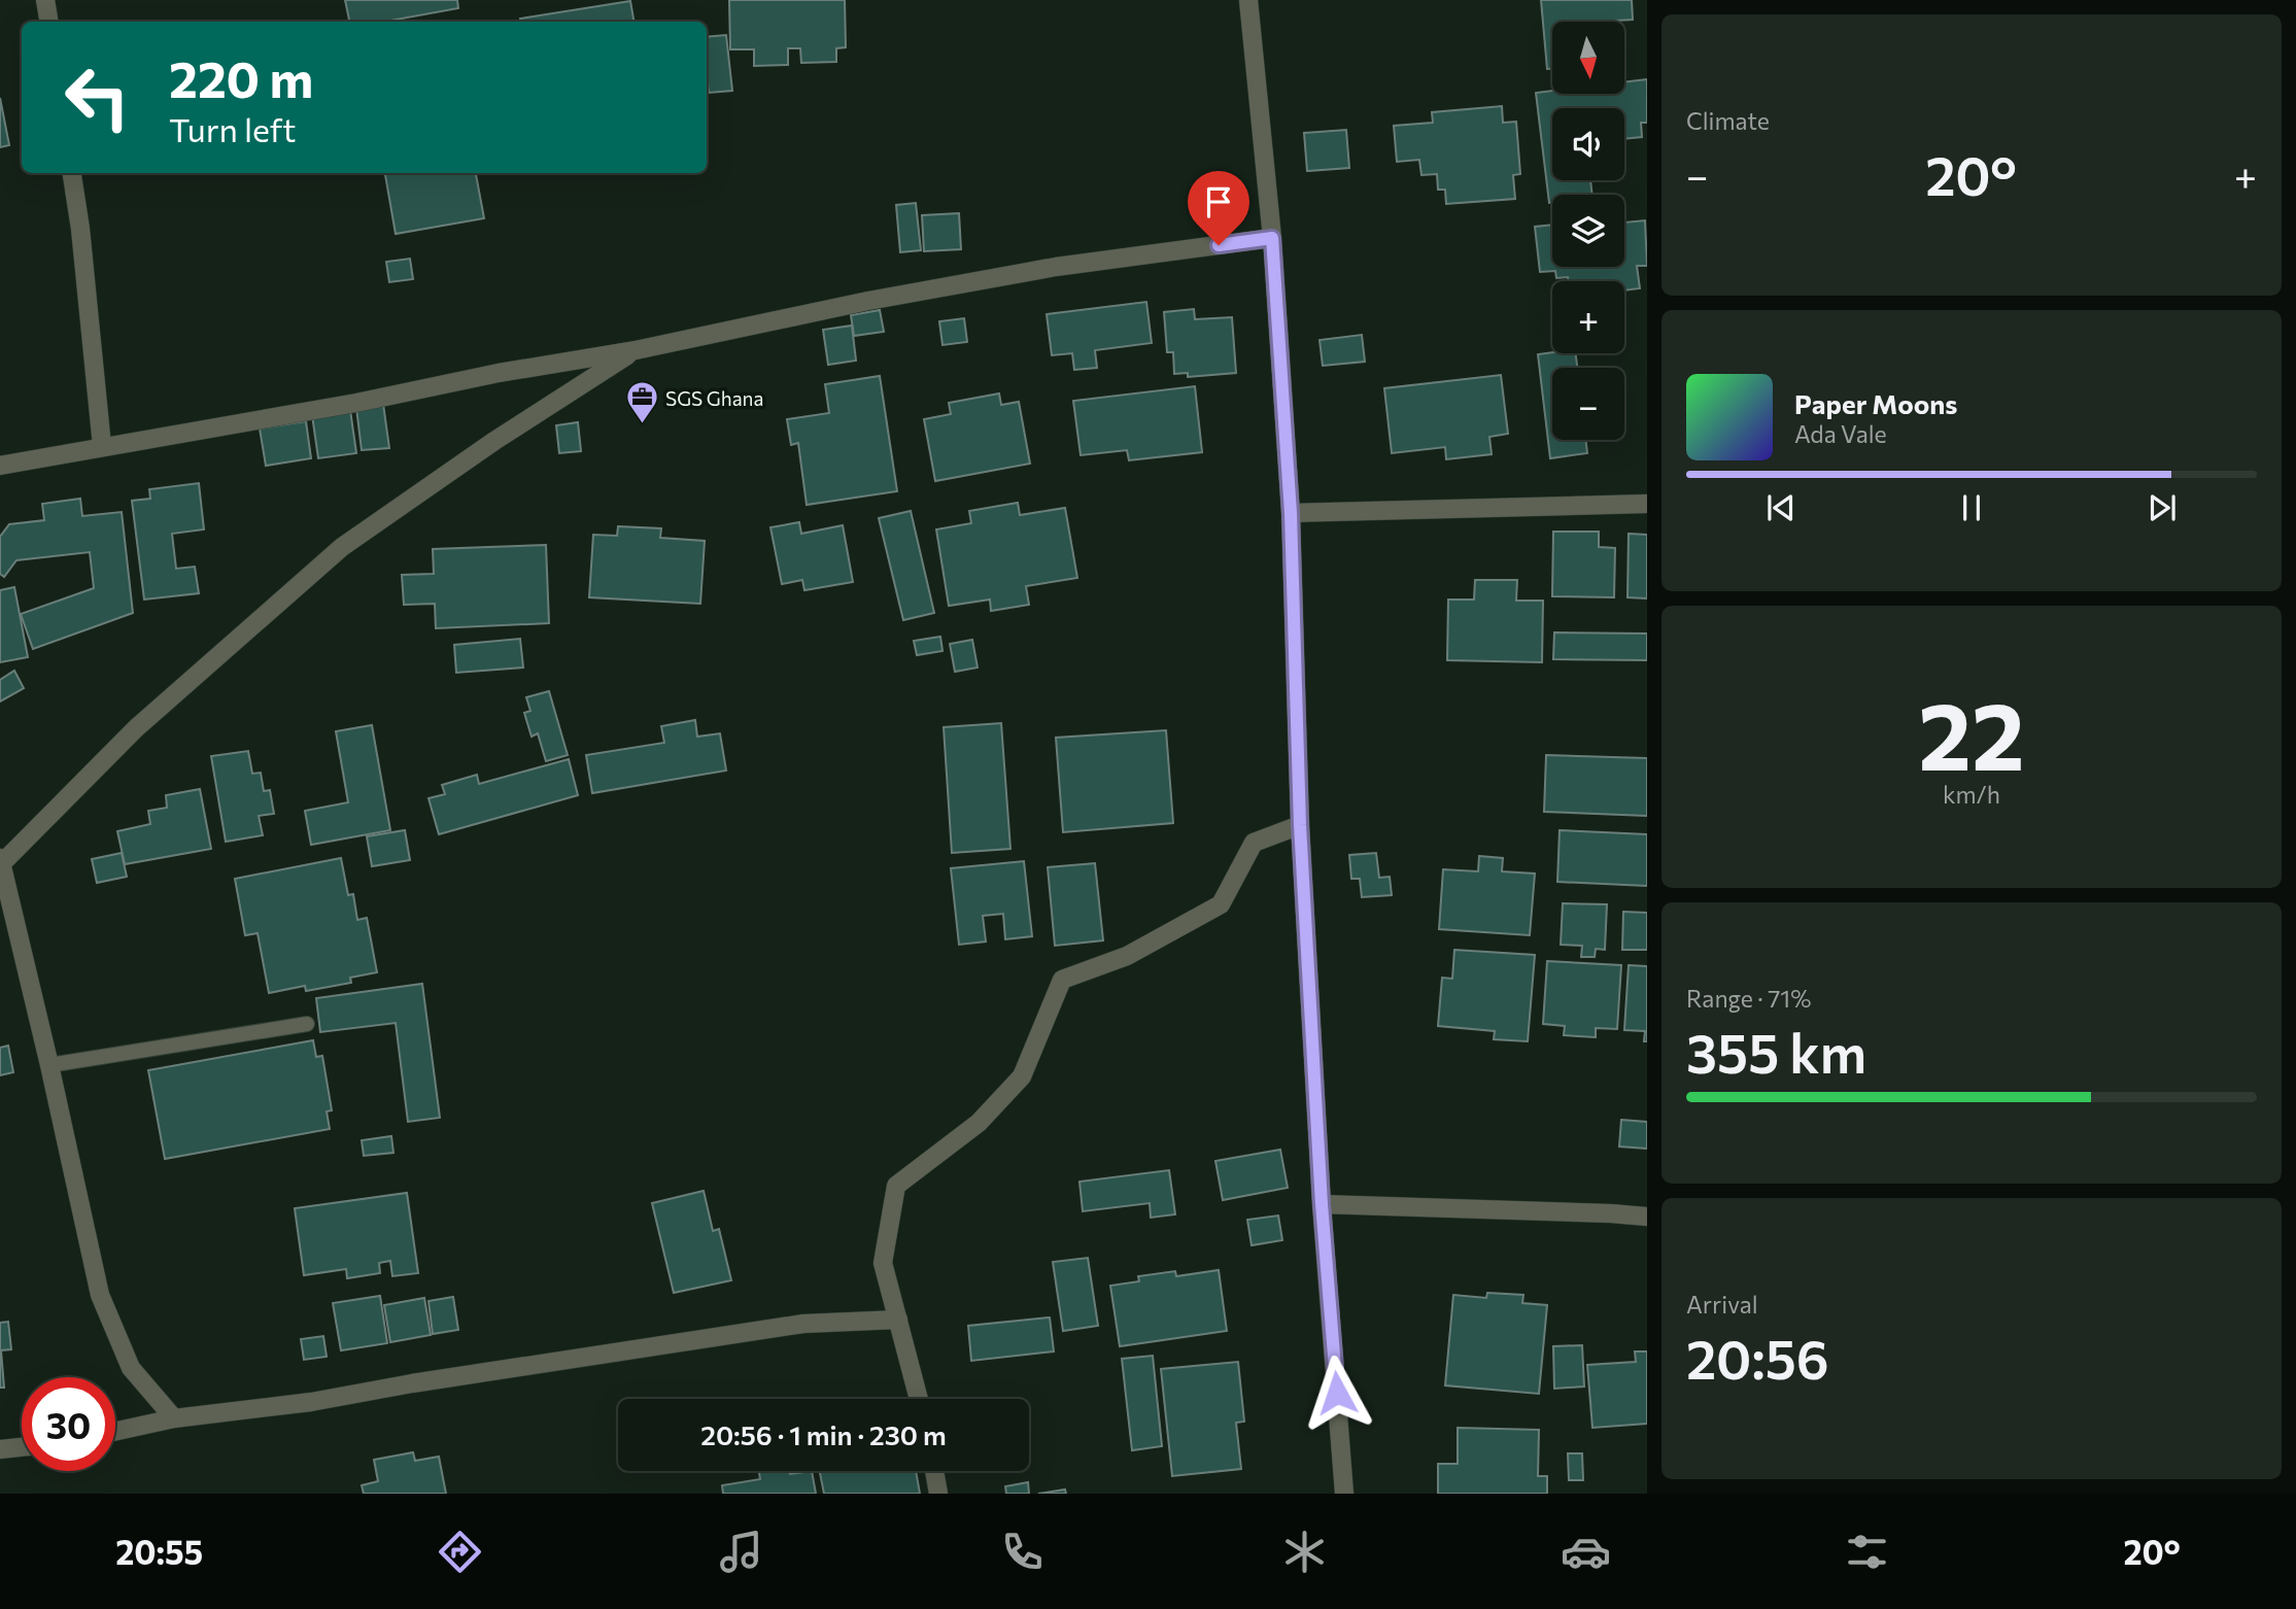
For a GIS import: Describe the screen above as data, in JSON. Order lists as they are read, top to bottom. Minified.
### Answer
{"places":{"office":["SGS Ghana"]},"north":"bottom","page":{"tile":["Climate",["22","km/h"],["Range · 71%","355 km"],["Arrival","20:56"]],"map_buttons":["+","−"],"turn":["220 m","Turn left"],"heat":["−","20°","+"],"song":["Paper Moons","Ada Vale"],"limit":"30","trip":"20:56 · 1 min · 230 m","tabs":["20:55","20°"]}}
